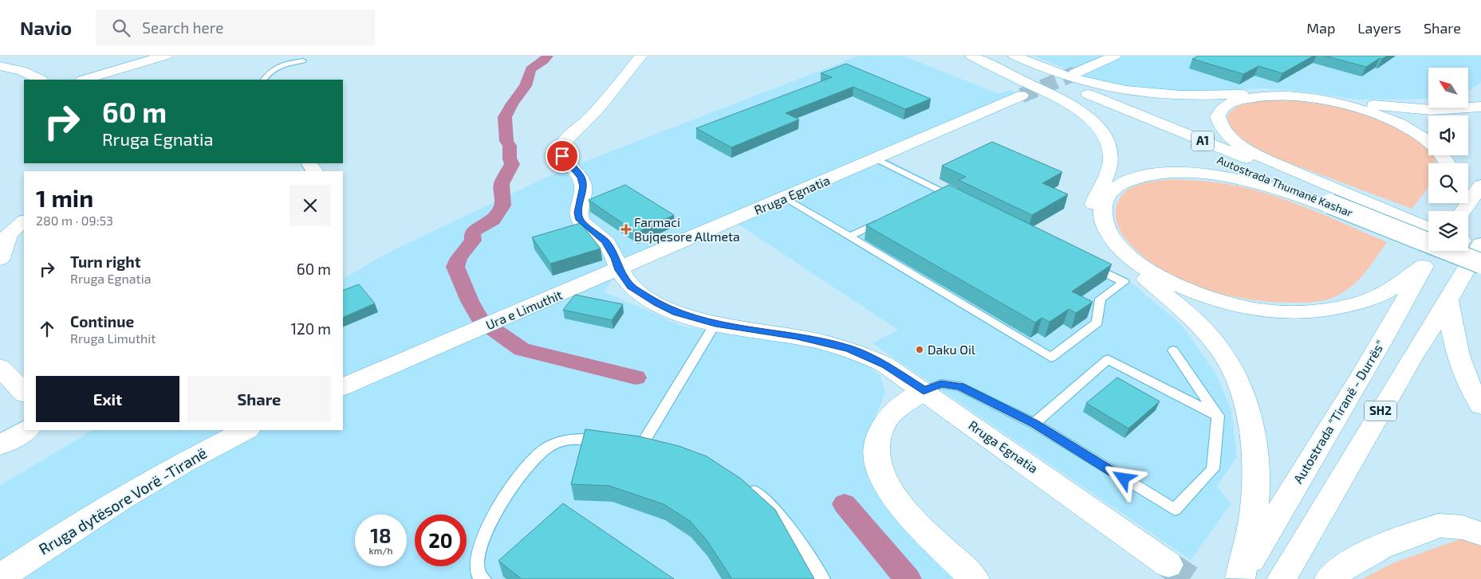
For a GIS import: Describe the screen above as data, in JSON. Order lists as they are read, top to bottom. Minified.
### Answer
{"streets":{"main road":["A1","Autostrada Thumanë Kashar","Rruga Egnatia","Ura e Limuthit","SH2","Autostrada \"Tiranë - Durrës\"","Rruga dytësore Vorë -Tiranë"]},"crossings":[["Rruga Egnatia","Ura e Limuthit"]],"places":{"health":["Farmaci Bujqesore Allmeta"],"other":["Daku Oil"]},"north":"top left","page":{"header":"Navio","search":"Search here","nav":["Map","Layers","Share"],"turn":["60 m","Rruga Egnatia"],"heading":["1 min","280 m · 09:53"],"list":[{"name":"Turn right","note":"Rruga Egnatia","value":"60 m"},{"name":"Continue","note":"Rruga Limuthit","value":"120 m"}],"buttons":["Exit","Share"],"speed":"18 km/h","limit":"20"}}
